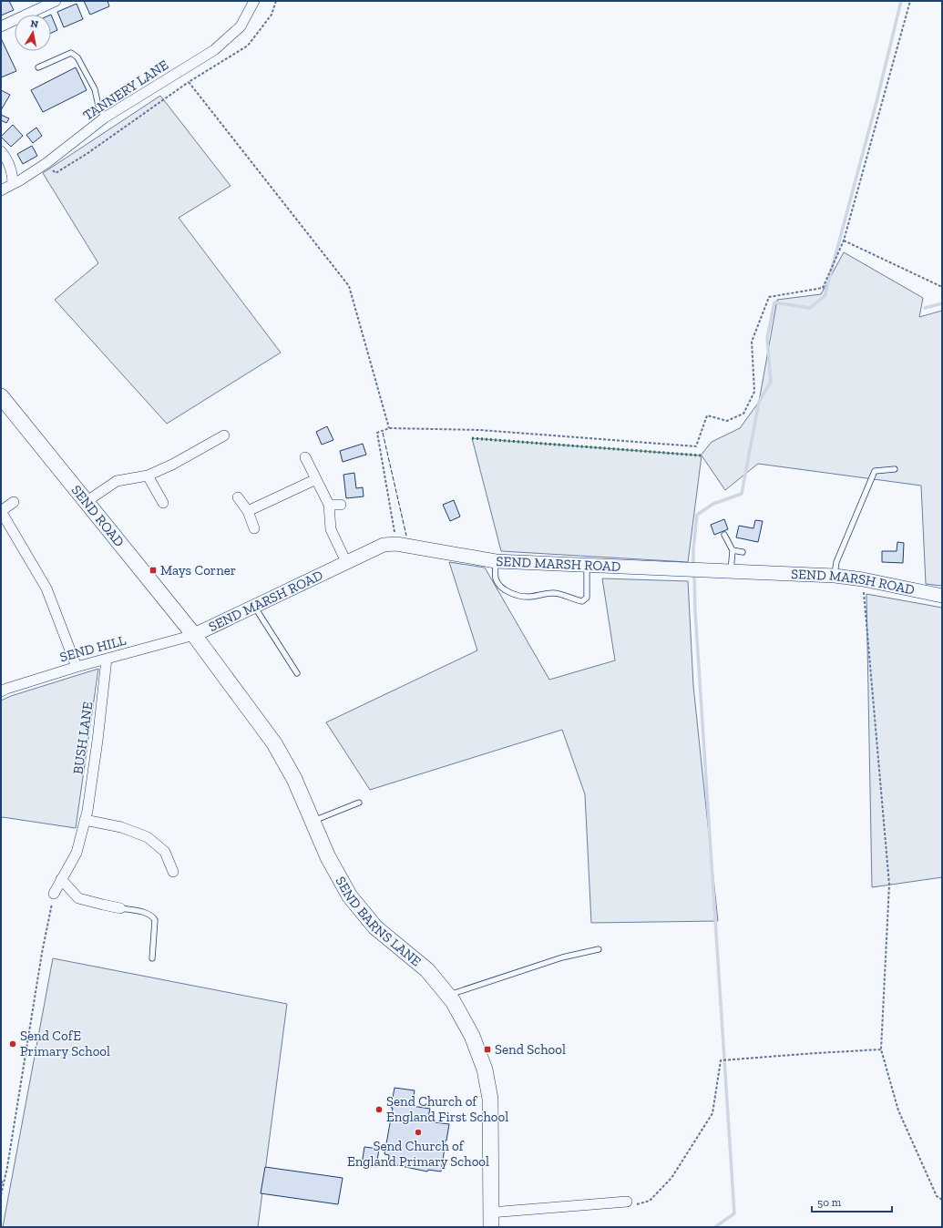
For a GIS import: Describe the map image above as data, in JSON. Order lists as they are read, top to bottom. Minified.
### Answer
{"streets":{"main road":["SEND ROAD","SEND MARSH ROAD","SEND BARNS LANE"],"street":["TANNERY LANE","SEND HILL","BUSH LANE"]},"crossings":[["SEND ROAD","SEND MARSH ROAD"],["SEND ROAD","SEND HILL"],["SEND ROAD","SEND BARNS LANE"],["SEND MARSH ROAD","SEND HILL"],["SEND MARSH ROAD","SEND BARNS LANE"],["SEND HILL","BUSH LANE"],["SEND HILL","SEND BARNS LANE"]],"places":{"transit":["Mays Corner","Send School"],"other":["Send CofE Primary School","Send Church of England First School","Send Church of England Primary School"]},"scale_bar":"50 m","north":"top"}
